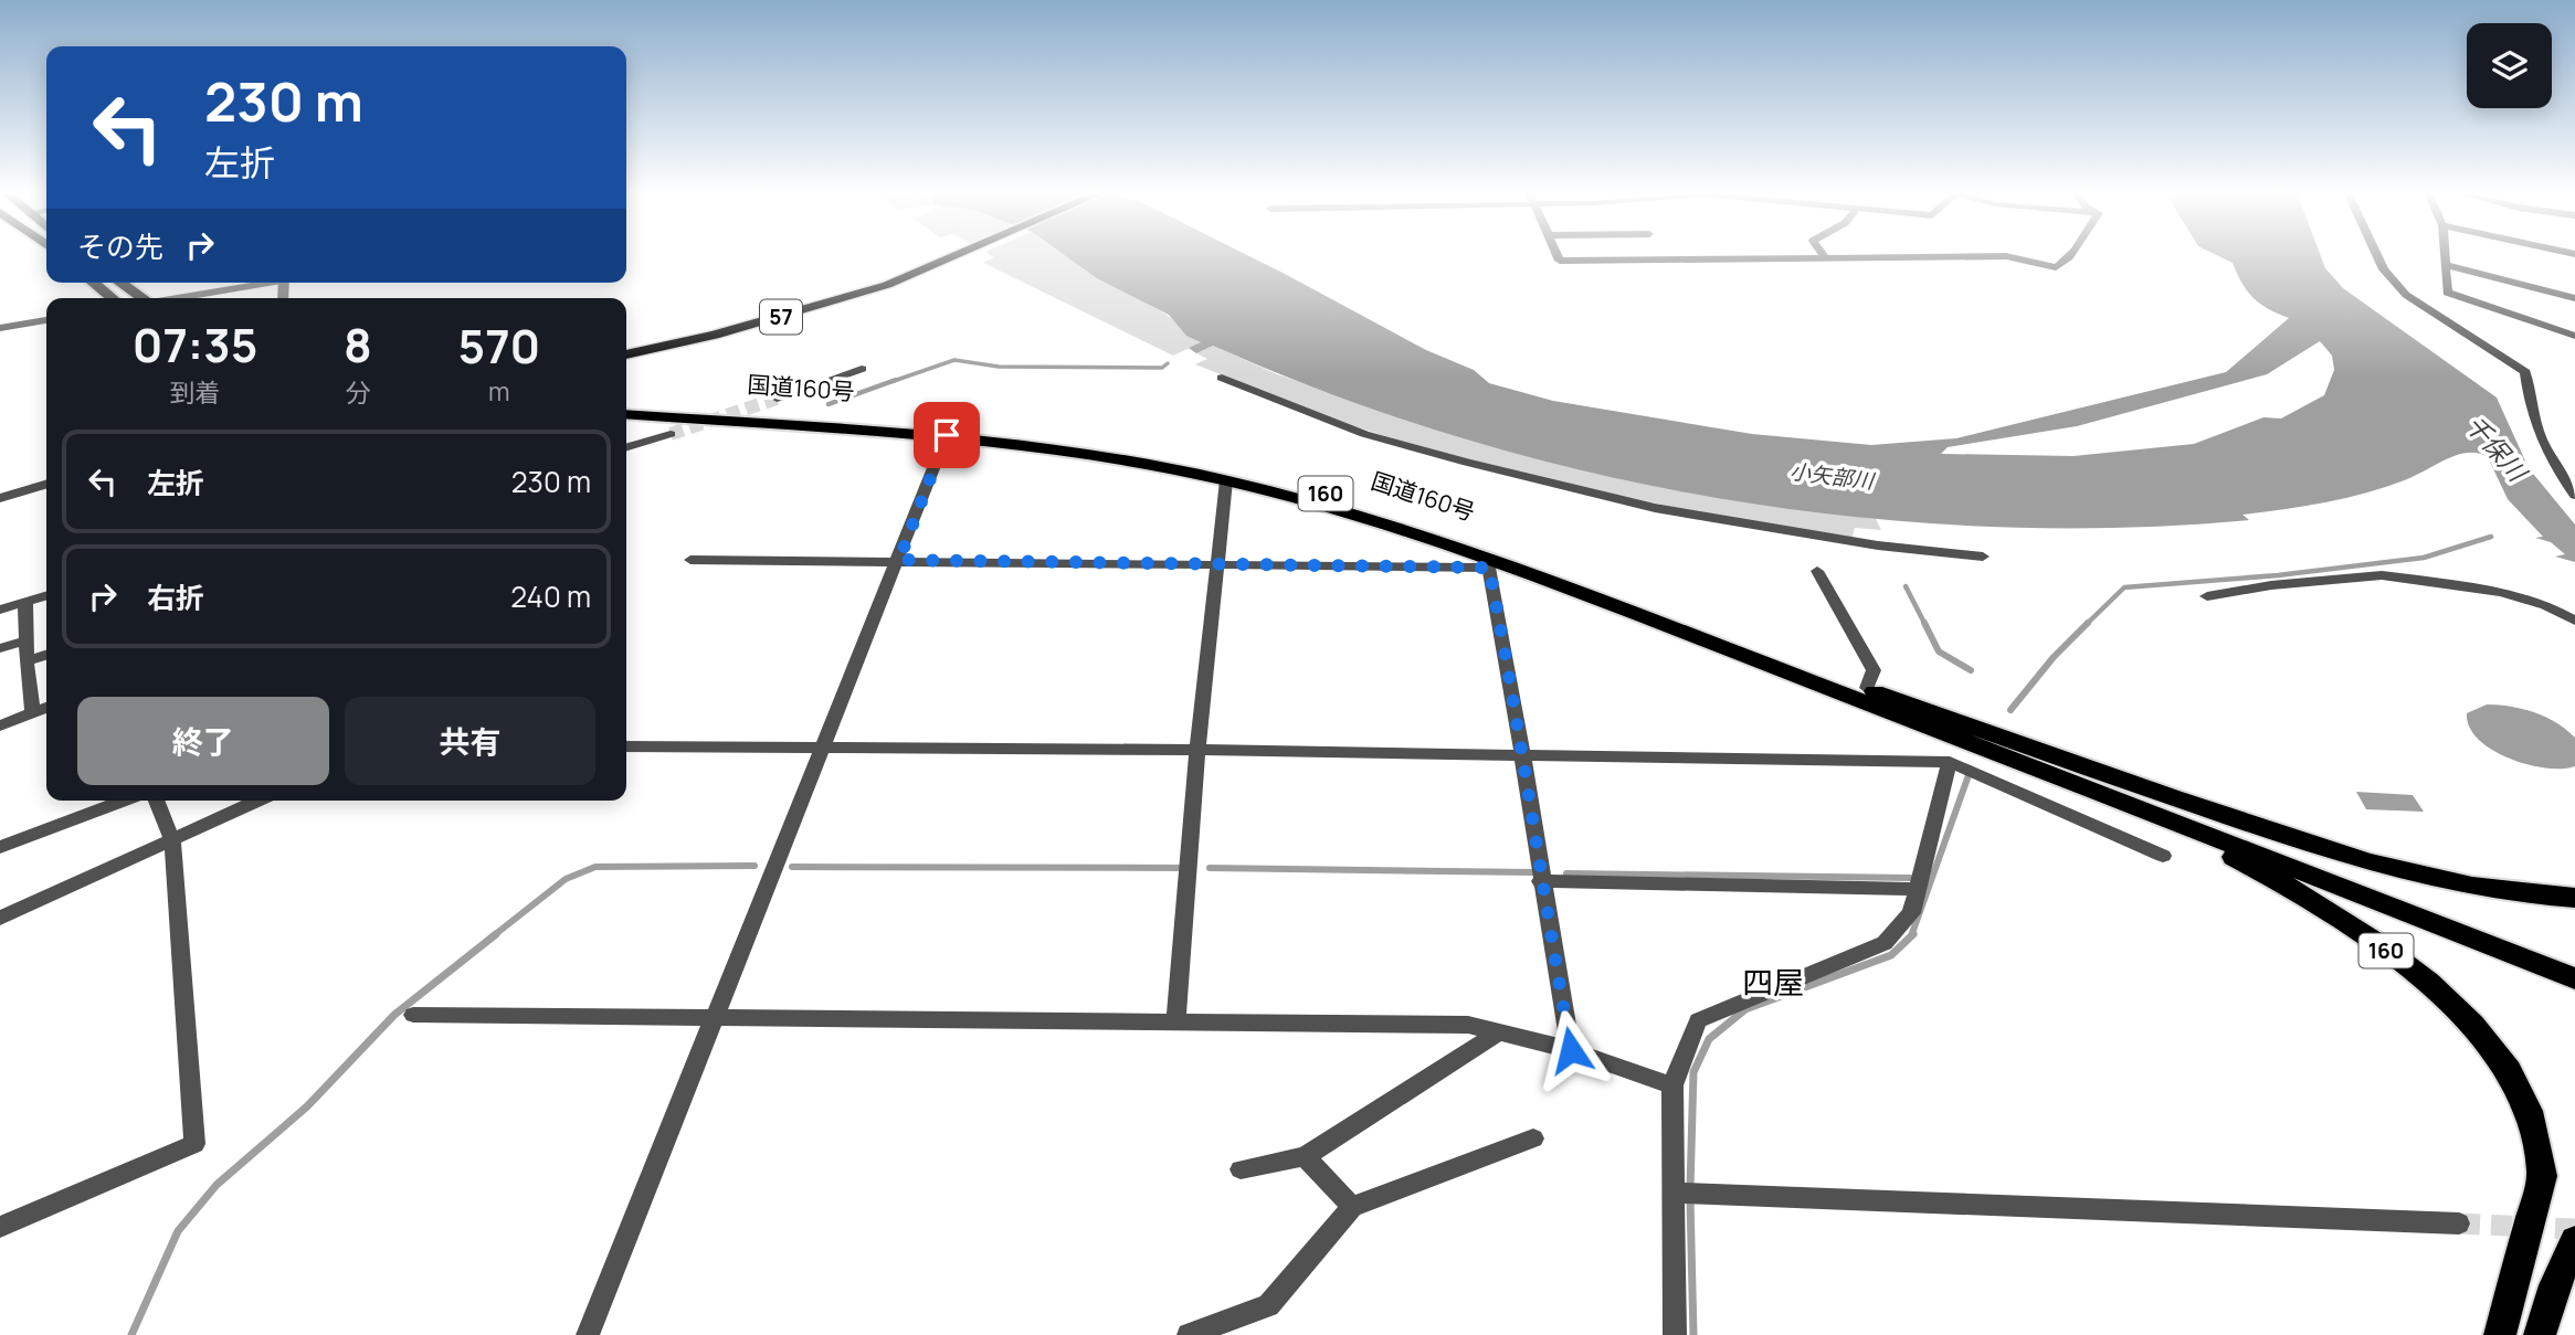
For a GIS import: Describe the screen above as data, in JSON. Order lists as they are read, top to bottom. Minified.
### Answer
{"streets":{"highway":["国道160号","160"],"main road":["57"]},"crossings":[["国道160号","160"]],"districts":["四屋"],"water":["千保川","小矢部川"],"page":{"turn":["230 m","左折"],"then":"その先","eta":["07:35","到着","8","分","570","m"],"list":[{"name":"左折","value":"230 m"},{"name":"右折","value":"240 m"}],"buttons":["終了","共有"]}}
